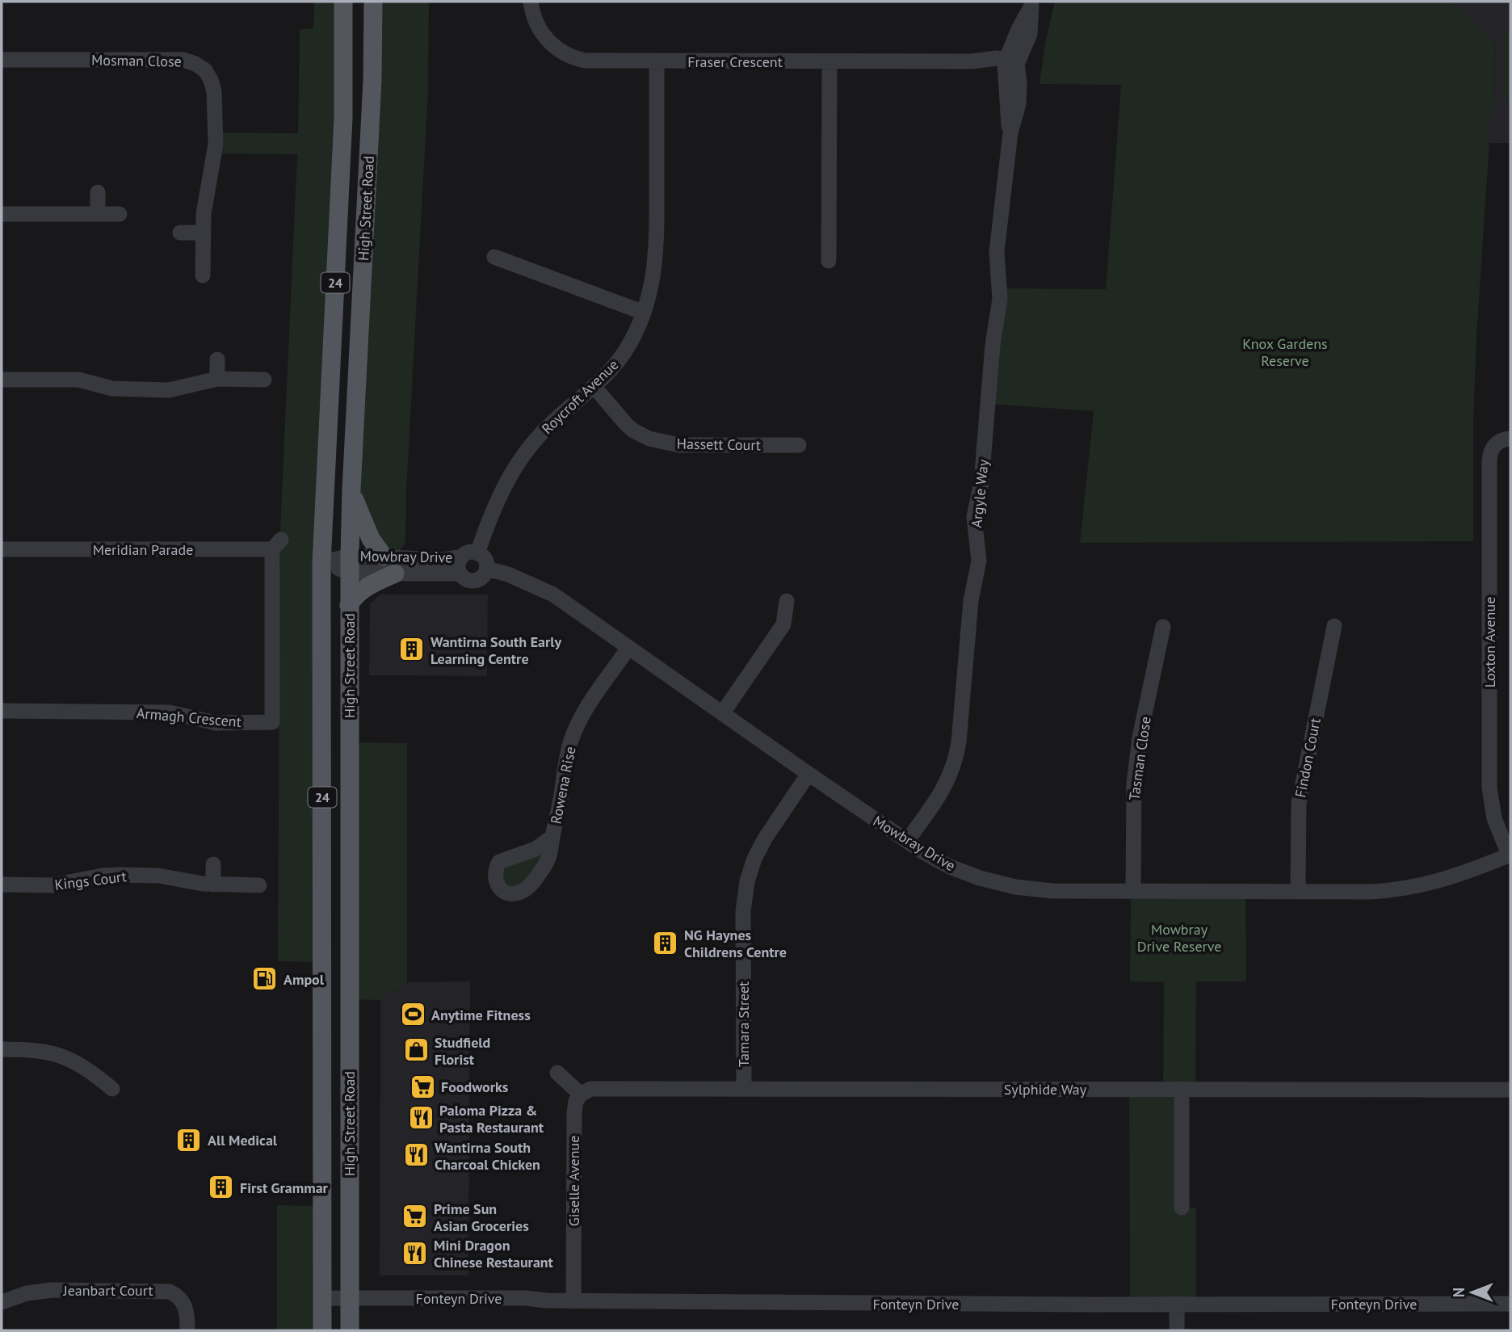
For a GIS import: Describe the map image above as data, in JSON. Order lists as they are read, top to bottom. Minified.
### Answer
{"streets":{"main road":["High Street Road","24"],"street":["Mosman Close","Fraser Crescent","Roycroft Avenue","Hassett Court","Argyle Way","Meridian Parade","Mowbray Drive","Loxton Avenue","Armagh Crescent","Findon Court","Tasman Close","Rowena Rise","Kings Court","Tamara Street","Sylphide Way","Giselle Avenue","Jeanbart Court","Fonteyn Drive"]},"crossings":[["Fraser Crescent","Roycroft Avenue"],["Fraser Crescent","Argyle Way"],["High Street Road","Mowbray Drive"],["High Street Road","Fonteyn Drive"],["Roycroft Avenue","Hassett Court"],["Roycroft Avenue","Mowbray Drive"],["Argyle Way","Mowbray Drive"],["Meridian Parade","Armagh Crescent"],["Mowbray Drive","Loxton Avenue"],["Mowbray Drive","Findon Court"],["Mowbray Drive","Tasman Close"],["Mowbray Drive","Rowena Rise"],["Mowbray Drive","Tamara Street"],["Tamara Street","Sylphide Way"],["Sylphide Way","Giselle Avenue"],["Giselle Avenue","Fonteyn Drive"]],"parks":["Knox Gardens Reserve","Mowbray Drive Reserve"],"places":{"building":["Wantirna South Early Learning Centre","NG Haynes Childrens Centre","All Medical","First Grammar"],"fuel station":["Ampol"],"sports":["Anytime Fitness"],"shop":["Studfield Florist"],"supermarket":["Foodworks","Prime Sun Asian Groceries"],"restaurant":["Paloma Pizza & Pasta Restaurant","Wantirna South Charcoal Chicken","Mini Dragon Chinese Restaurant"]},"north":"left"}
